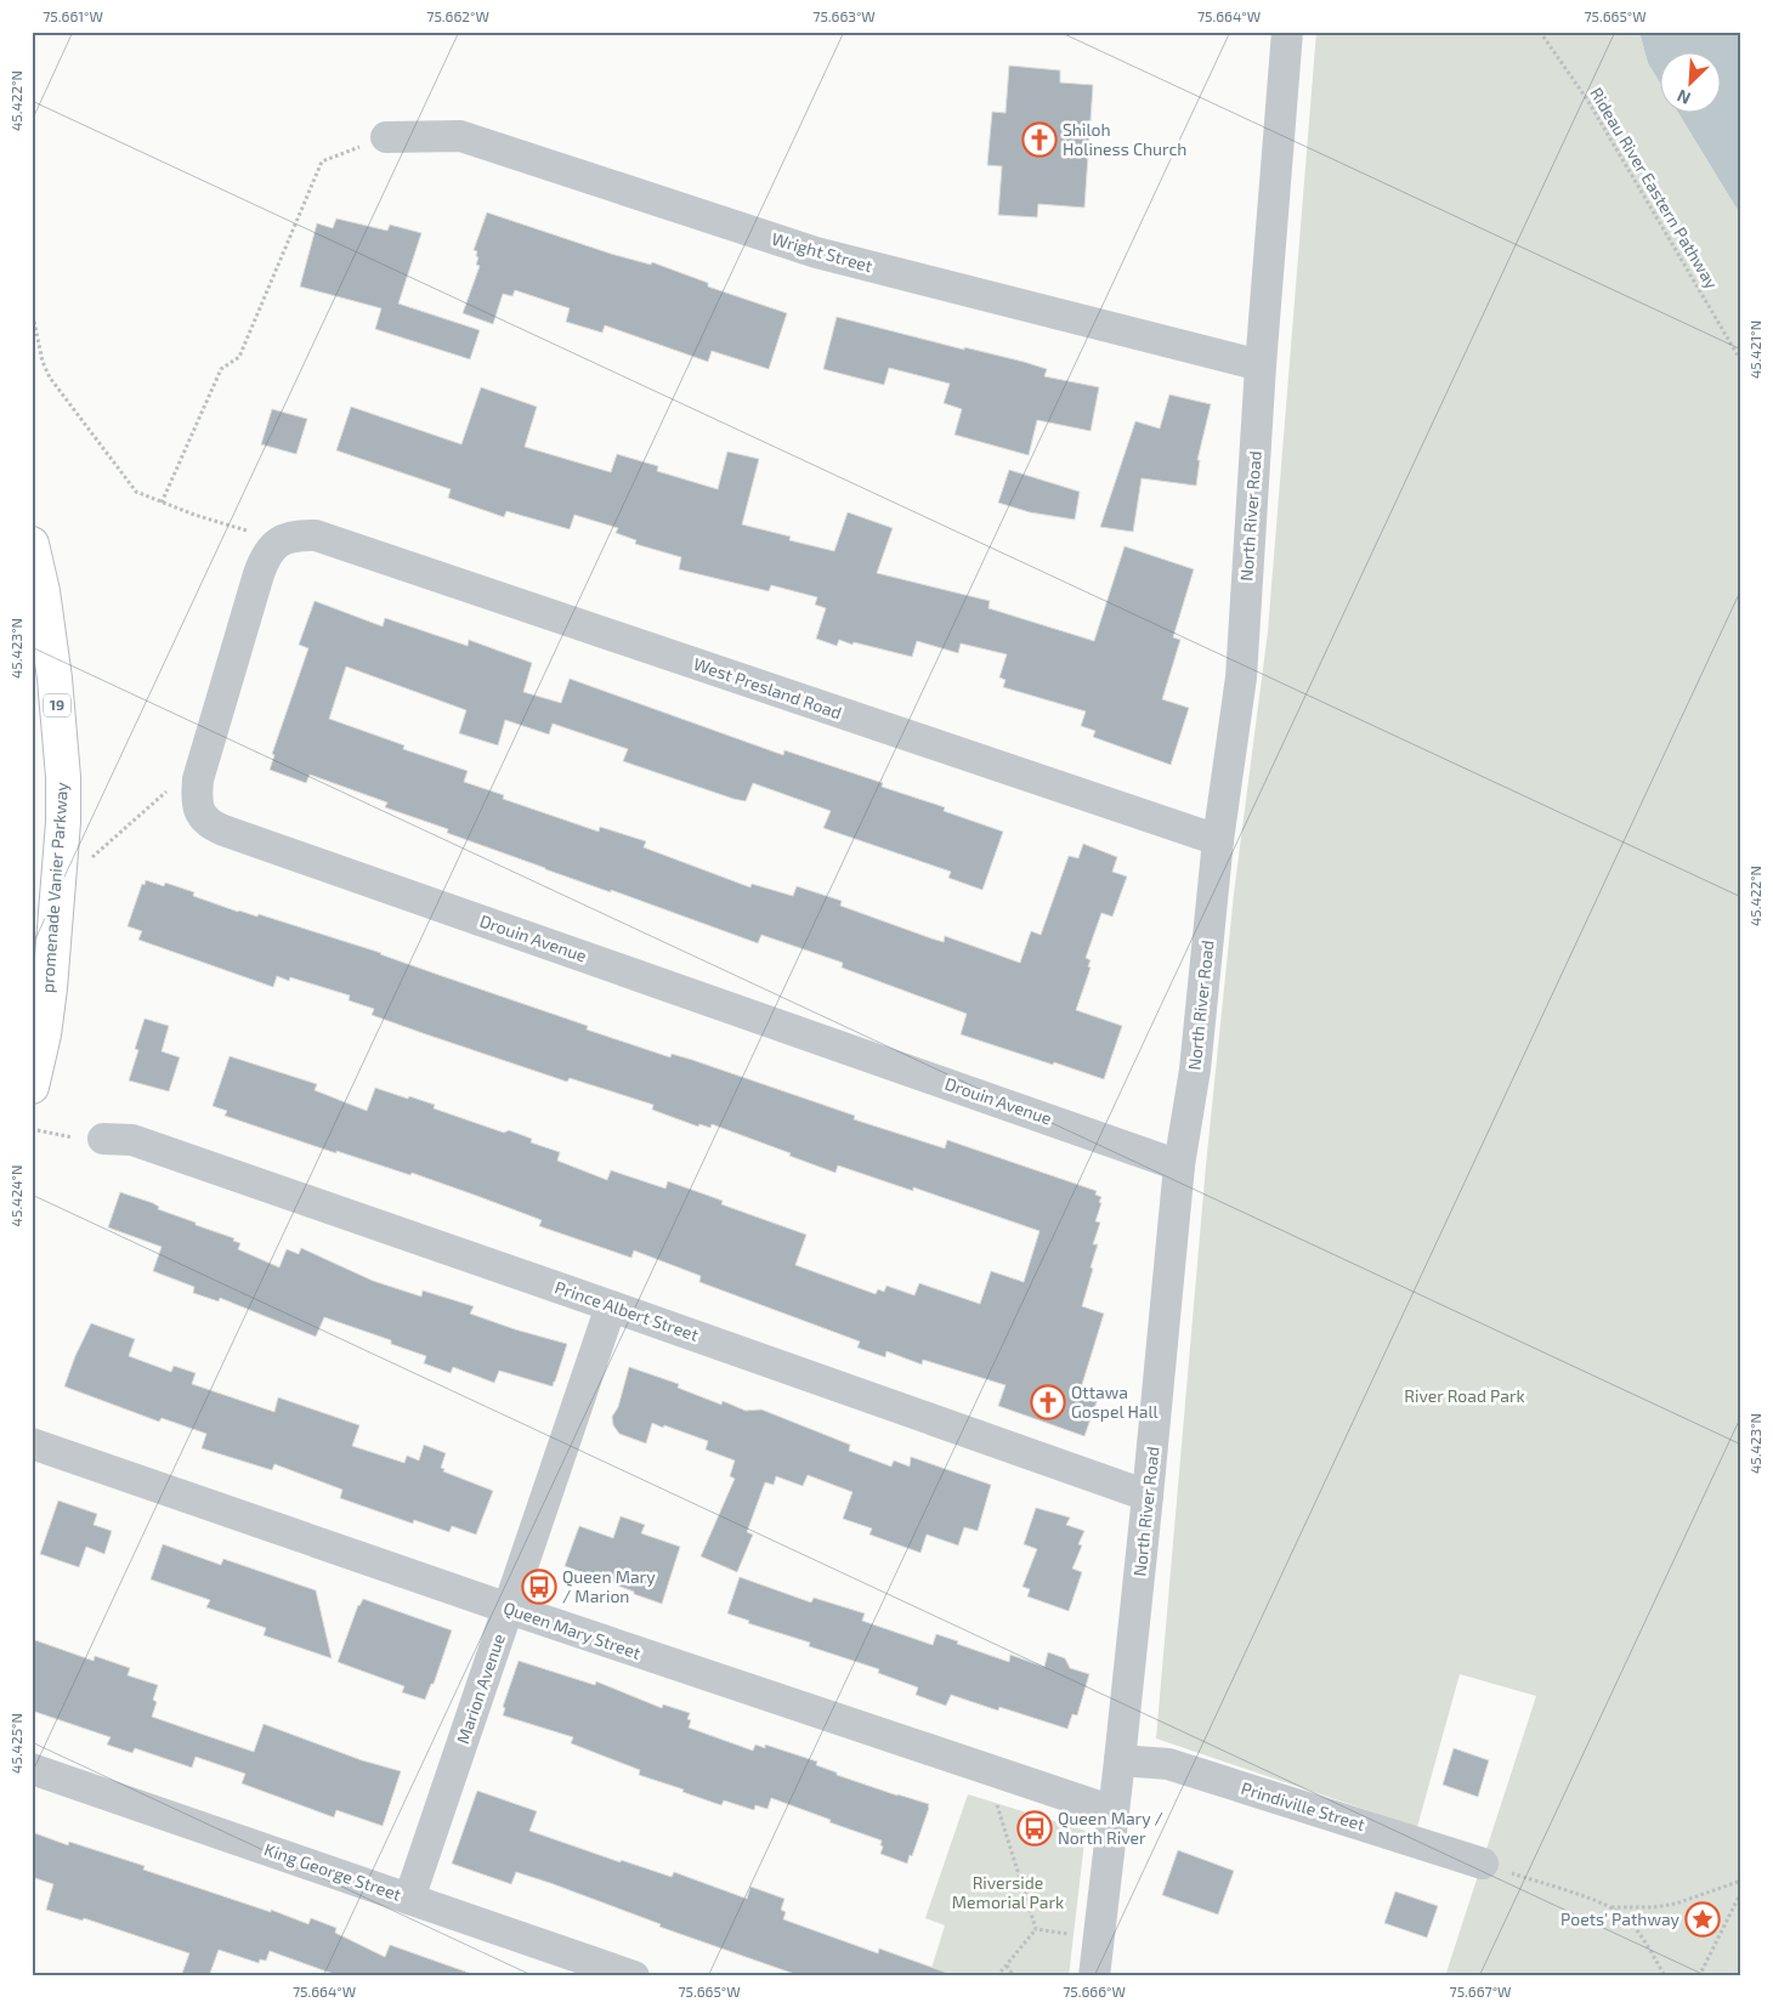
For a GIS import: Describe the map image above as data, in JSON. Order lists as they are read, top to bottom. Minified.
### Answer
{"streets":{"main road":["19","promenade Vanier Parkway"],"street":["Wright Street","North River Road","West Presland Road","Drouin Avenue","Prince Albert Street","Queen Mary Street","Marion Avenue","Prindiville Street","King George Street"],"path":["Rideau River Eastern Pathway"]},"crossings":[["Wright Street","North River Road"],["North River Road","West Presland Road"],["North River Road","Drouin Avenue"],["North River Road","Prince Albert Street"],["North River Road","Queen Mary Street"],["North River Road","Prindiville Street"],["West Presland Road","Drouin Avenue"],["Prince Albert Street","Marion Avenue"],["Queen Mary Street","Marion Avenue"],["Marion Avenue","King George Street"]],"parks":["River Road Park","Riverside Memorial Park"],"places":{"church":["Shiloh Holiness Church","Ottawa Gospel Hall"],"bus stop":["Queen Mary / Marion","Queen Mary / North River"],"place":["Poets' Pathway"]},"north":"bottom left","coordinates":["75.661°W","75.662°W","75.663°W","75.664°W","75.665°W","45.422°N","45.421°N","45.423°N","45.424°N","45.425°N","75.666°W","75.667°W"]}
